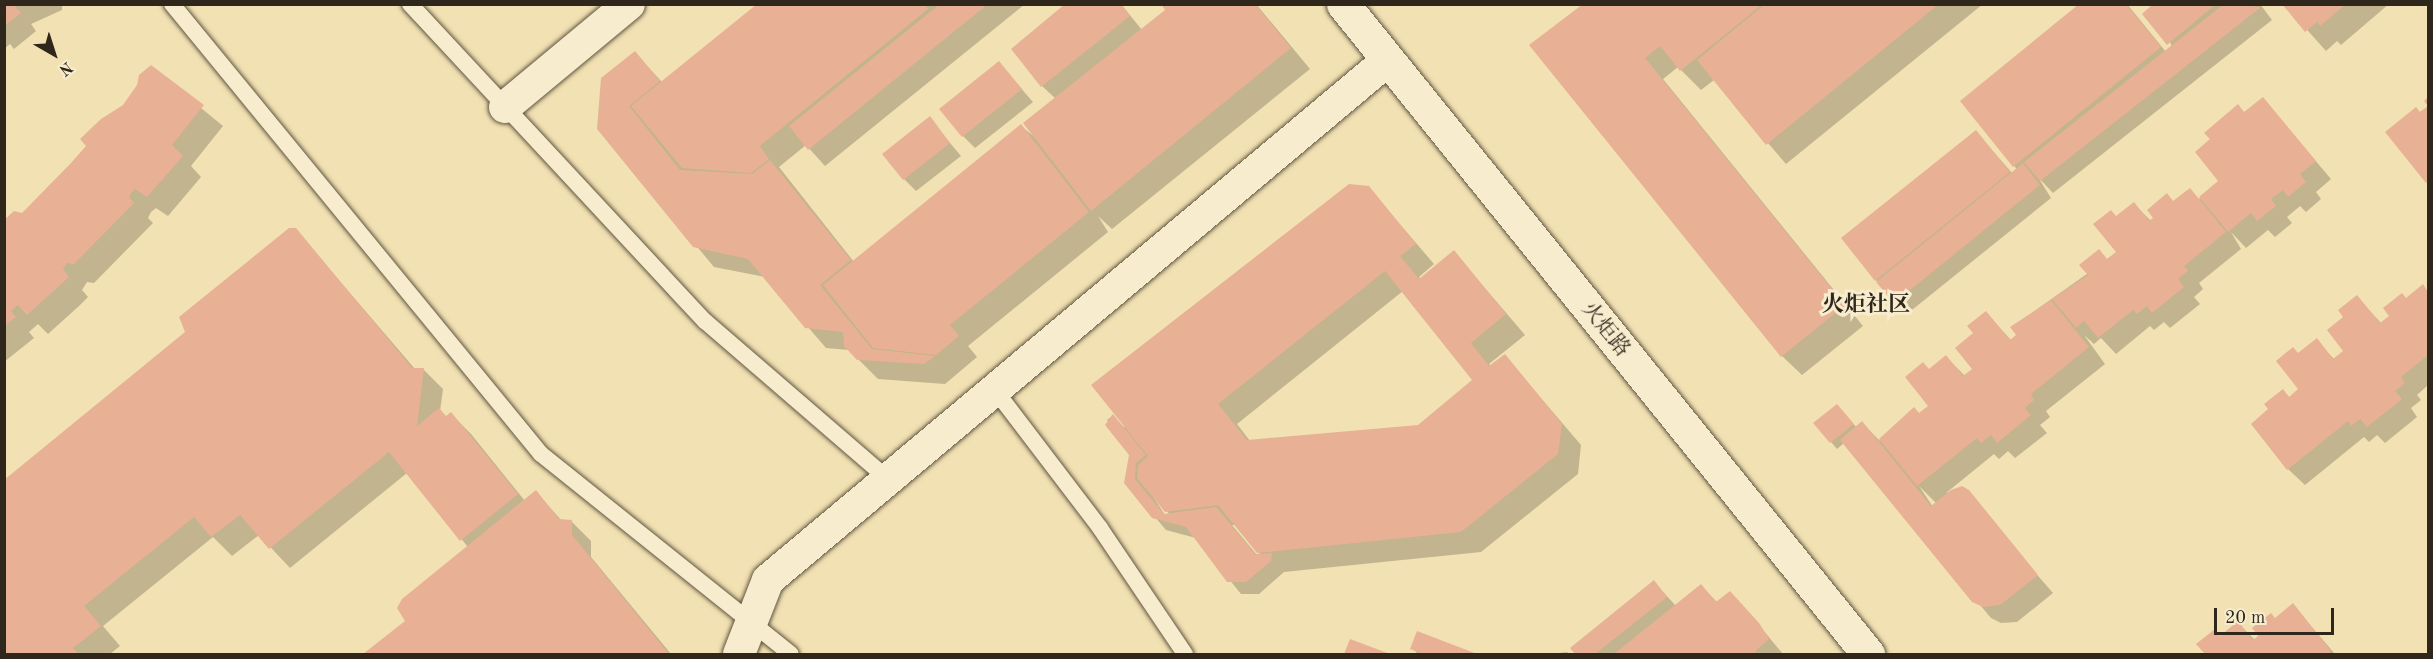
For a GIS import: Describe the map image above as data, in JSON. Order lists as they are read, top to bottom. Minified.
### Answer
{"streets":{"street":["火炬路"]},"districts":["火炬社区"],"scale_bar":"20 m","north":"bottom right"}
